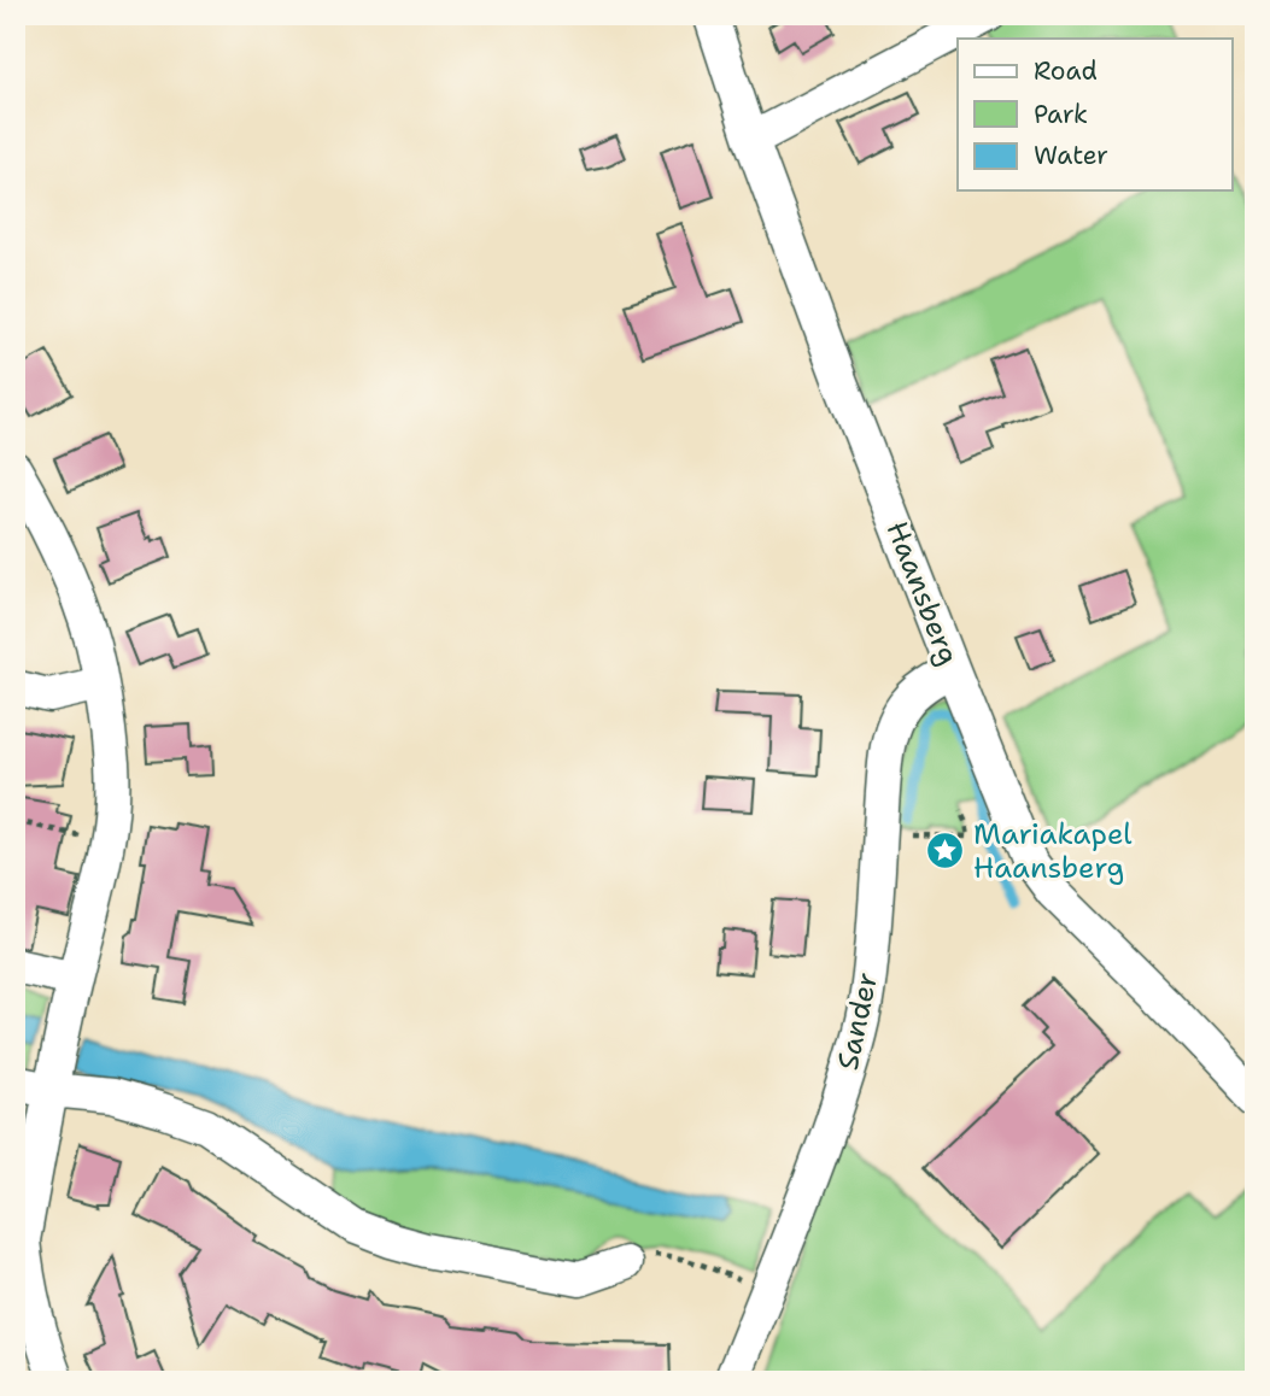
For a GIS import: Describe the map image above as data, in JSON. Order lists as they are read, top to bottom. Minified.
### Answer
{"streets":{"street":["Haansberg","Sander"]},"crossings":[["Haansberg","Sander"]],"places":{"place":["Mariakapel Haansberg"]},"legend":["Road","Park","Water"]}
